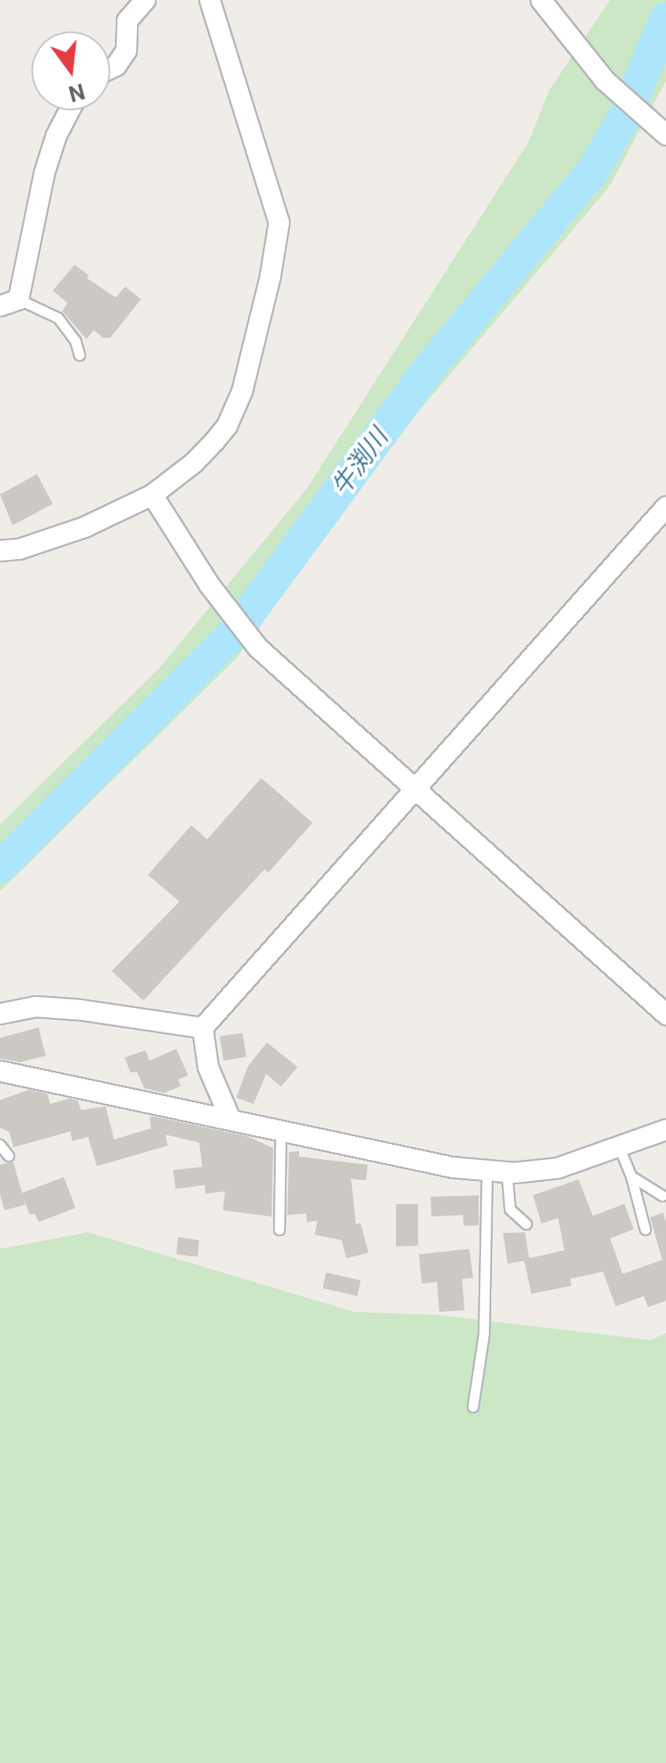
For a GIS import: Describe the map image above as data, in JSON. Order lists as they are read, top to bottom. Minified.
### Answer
{"water":["牛渕川"],"north":"bottom"}
